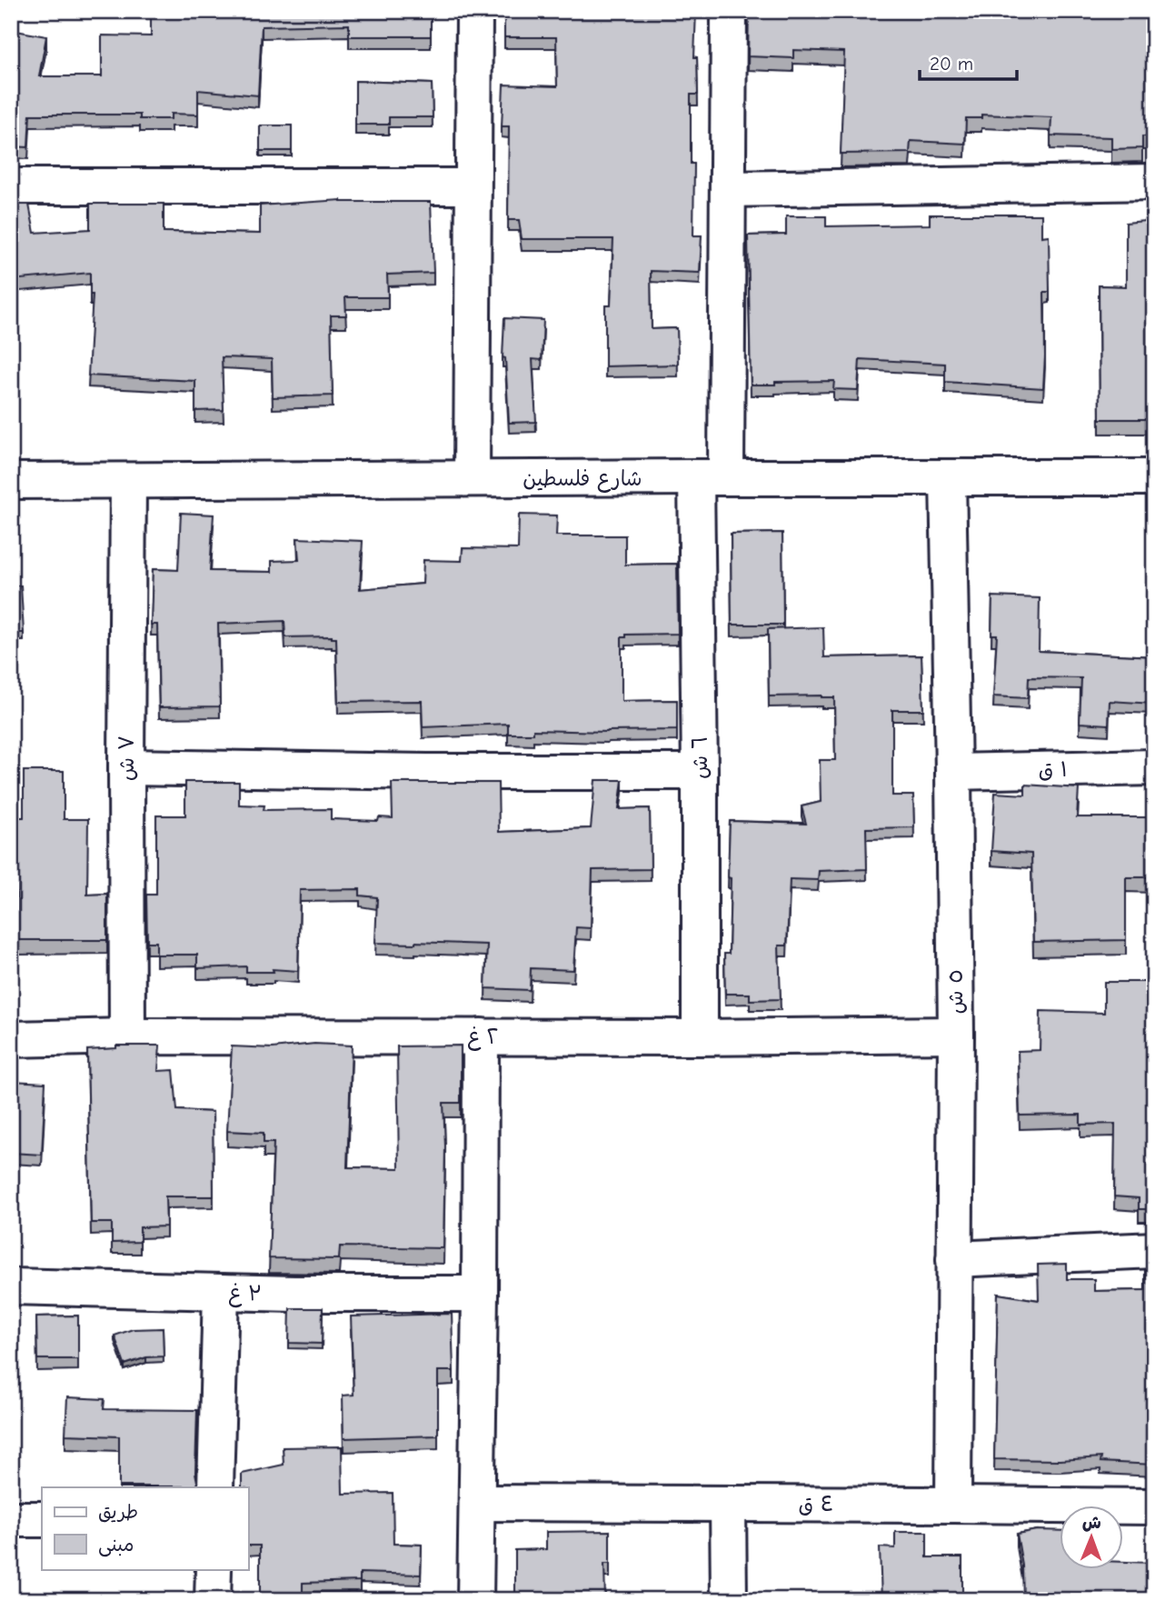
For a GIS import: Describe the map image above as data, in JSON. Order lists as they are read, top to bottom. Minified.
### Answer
{"streets":{"street":["شارع فلسطين","٦ ش","٧ ش","١ ق","٥ ش","٢ غ","٣ غ","٤ ق"]},"crossings":[["شارع فلسطين","٦ ش"],["شارع فلسطين","٧ ش"],["شارع فلسطين","٥ ش"],["٦ ش","٢ غ"],["٧ ش","٢ غ"],["١ ق","٥ ش"],["٥ ش","٢ غ"],["٥ ش","٤ ق"]],"legend":["طريق","مبنى"],"scale_bar":"20 m","north":"top"}
